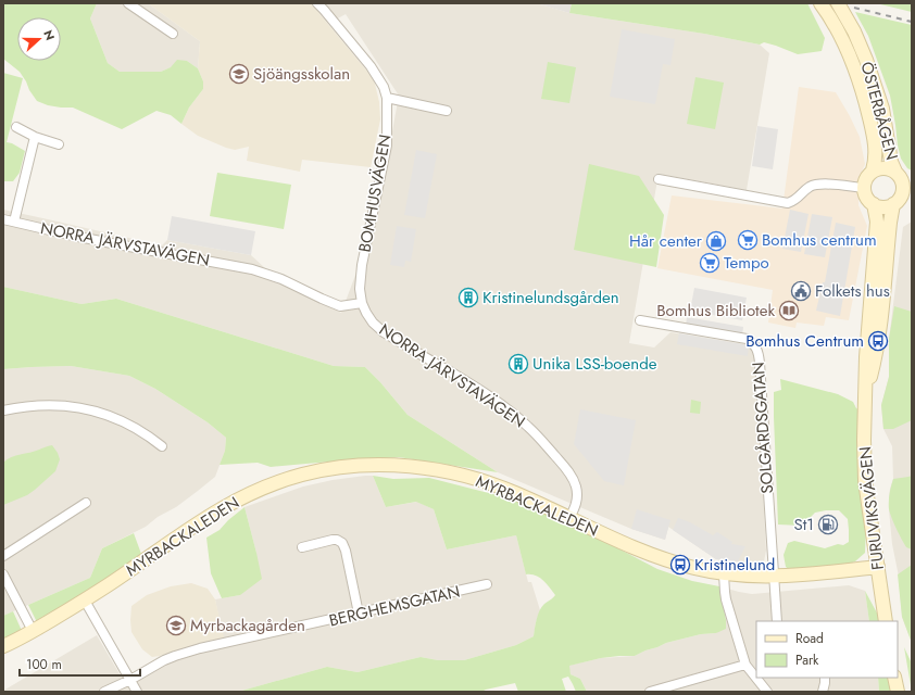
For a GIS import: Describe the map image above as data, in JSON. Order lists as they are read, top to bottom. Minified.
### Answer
{"streets":{"main road":["ÖSTERBÅGEN","MYRBACKALEDEN","FURUVIKSVÄGEN"],"street":["BOMHUSVÄGEN","NORRA JÄRVSTAVÄGEN","SOLGÅRDSGATAN","BERGHEMSGATAN"]},"crossings":[["ÖSTERBÅGEN","FURUVIKSVÄGEN"],["BOMHUSVÄGEN","NORRA JÄRVSTAVÄGEN"],["NORRA JÄRVSTAVÄGEN","MYRBACKALEDEN"],["SOLGÅRDSGATAN","MYRBACKALEDEN"],["MYRBACKALEDEN","FURUVIKSVÄGEN"]],"places":{"school or university":["Sjöängsskolan","Myrbackagården"],"supermarket":["Bomhus centrum","Tempo"],"shop":["Hår center"],"public building":["Folkets hus"],"building":["Kristinelundsgården","Unika LSS-boende"],"library":["Bomhus Bibliotek"],"bus stop":["Bomhus Centrum","Kristinelund"],"fuel station":["St1"]},"legend":["Road","Park"],"scale_bar":"100 m","north":"right"}
